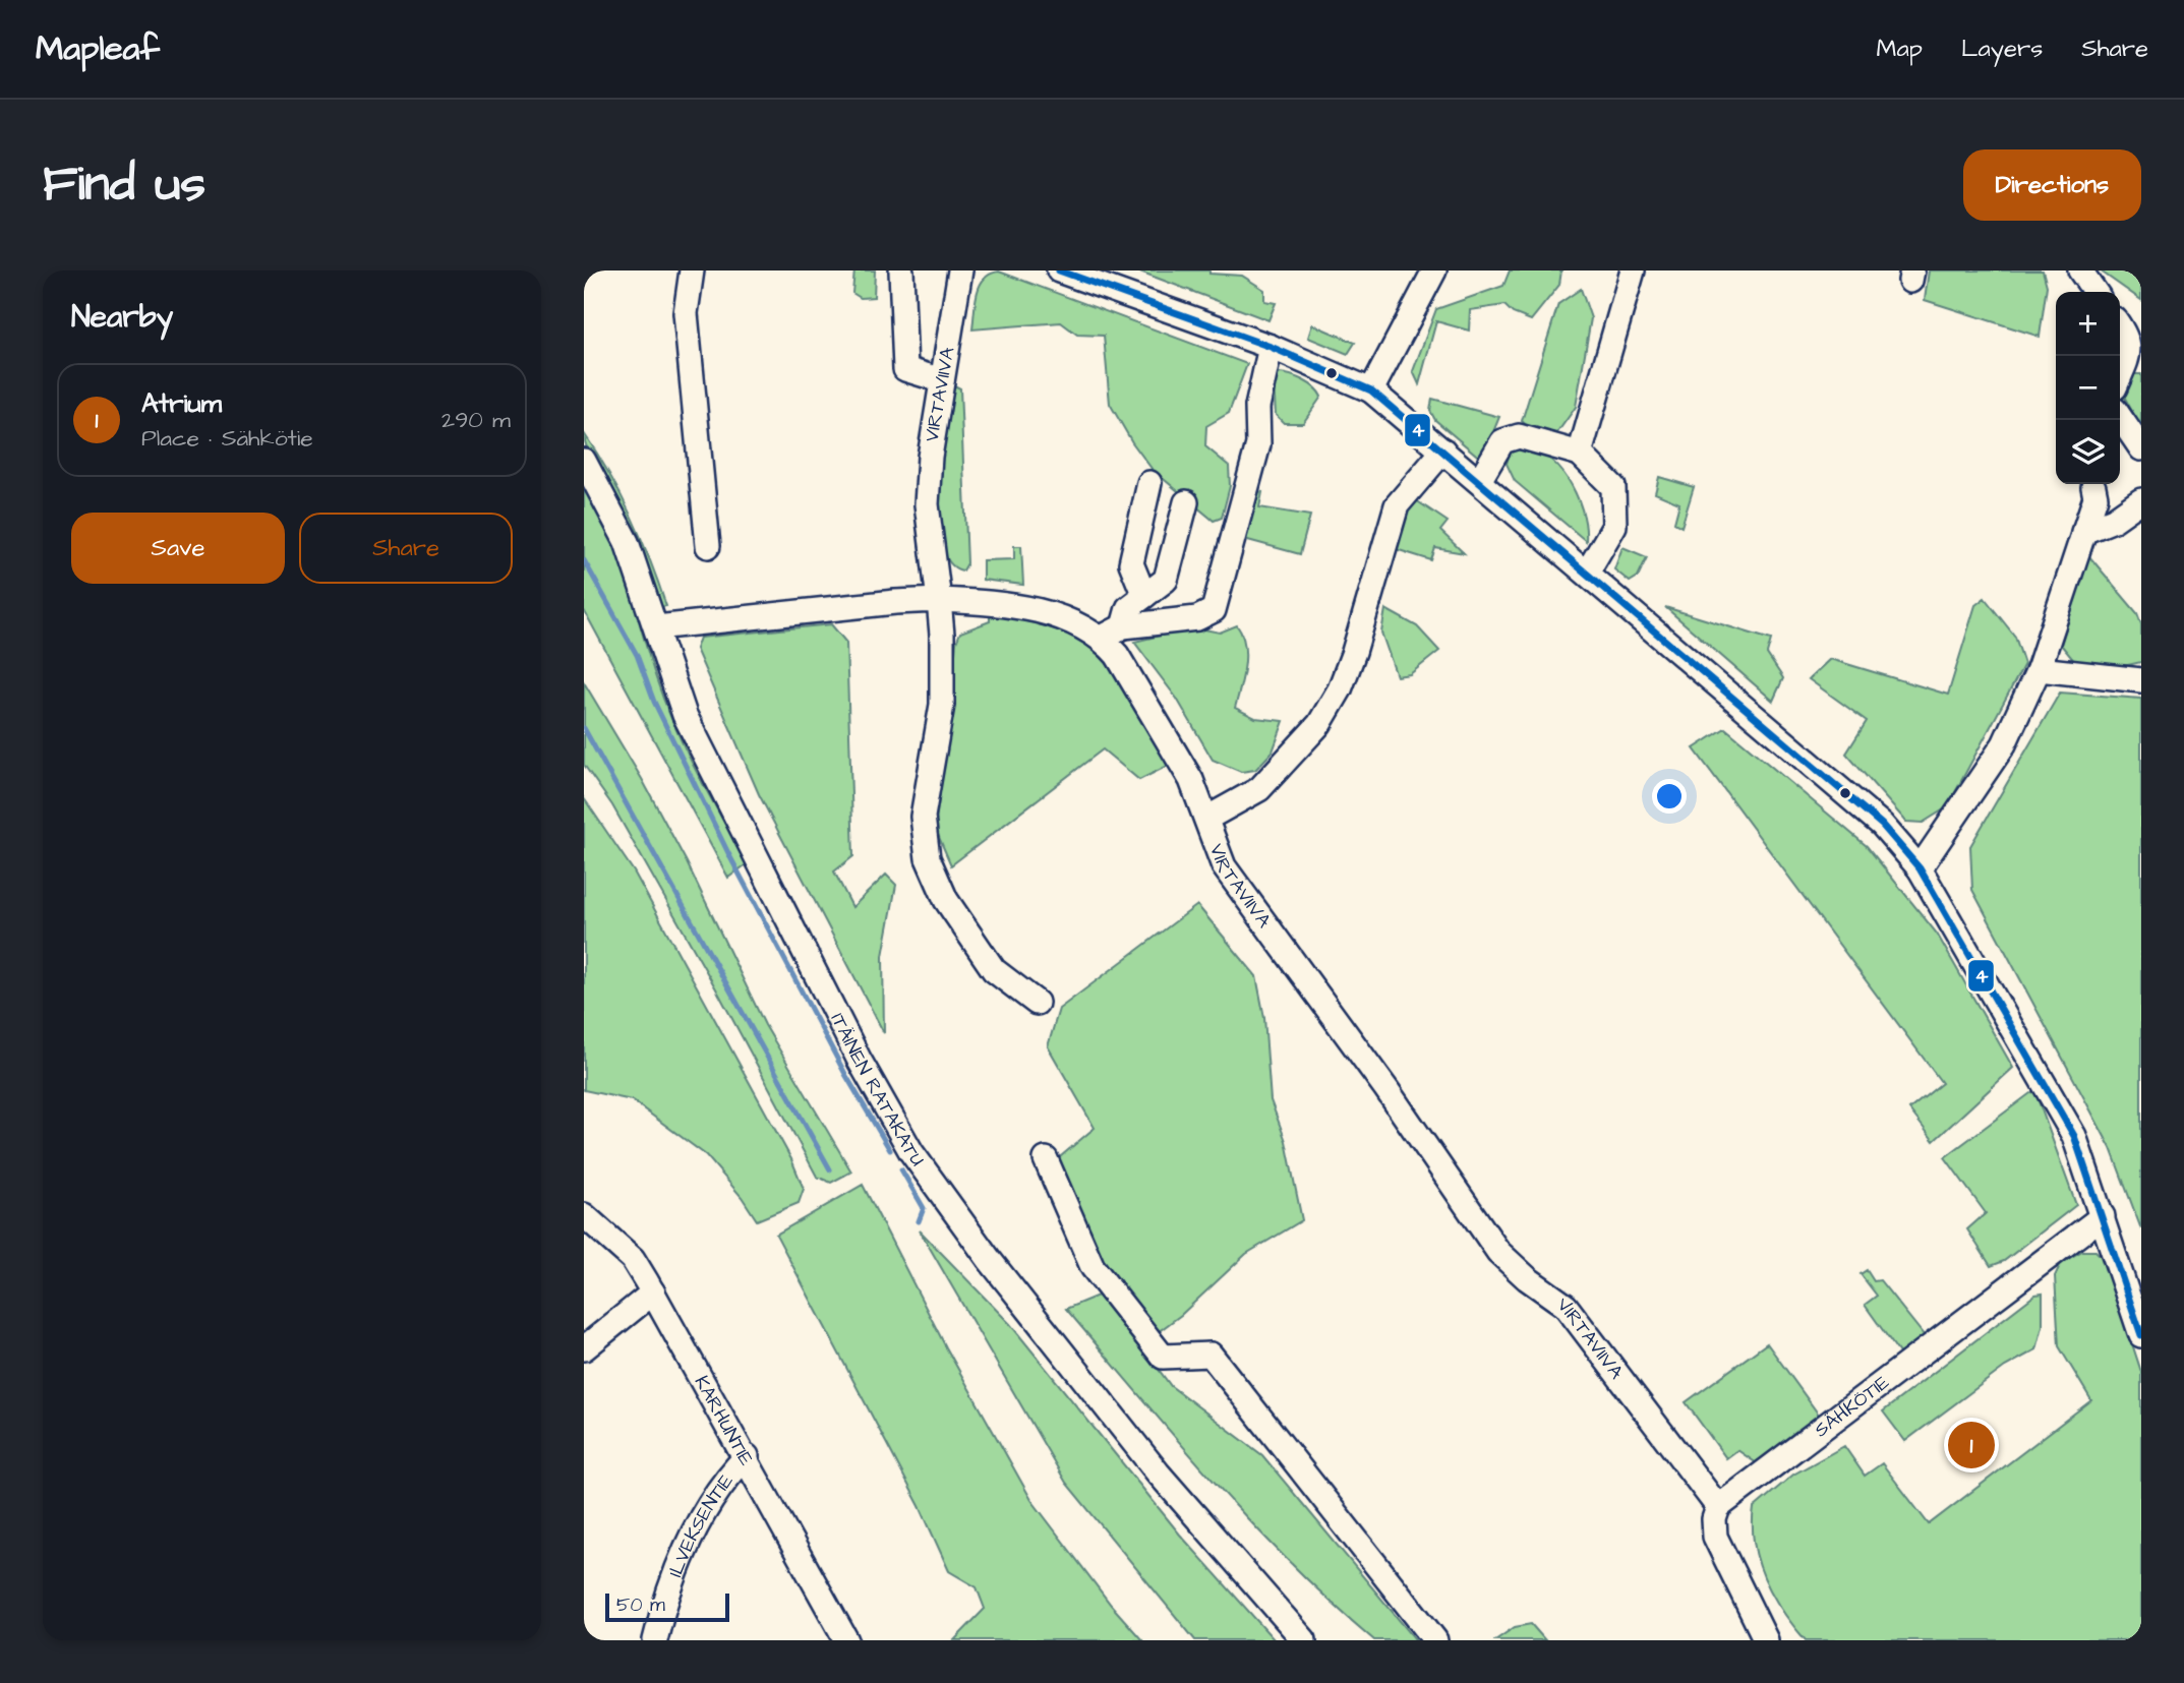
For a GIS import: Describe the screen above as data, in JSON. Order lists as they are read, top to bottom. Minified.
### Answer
{"streets":{"street":["VIRTAVIIVA","ITÄINEN RATAKATU","SÄHKÖTIE","KARHUNTIE","ILVEKSENTIE"]},"crossings":[["VIRTAVIIVA","SÄHKÖTIE"],["KARHUNTIE","ILVEKSENTIE"]],"lines":["transit line 4"],"scale_bar":"50 m","page":{"header":"Mapleaf","nav":["Map","Layers","Share"],"buttons":["Directions",["Save","Share"]],"title":"Find us","heading":"Nearby","map_buttons":["+","−"],"list":[{"mark":"1","name":"Atrium","note":"Place · Sähkötie","value":"290 m"}],"pins":"1","scale":"50 m"}}
